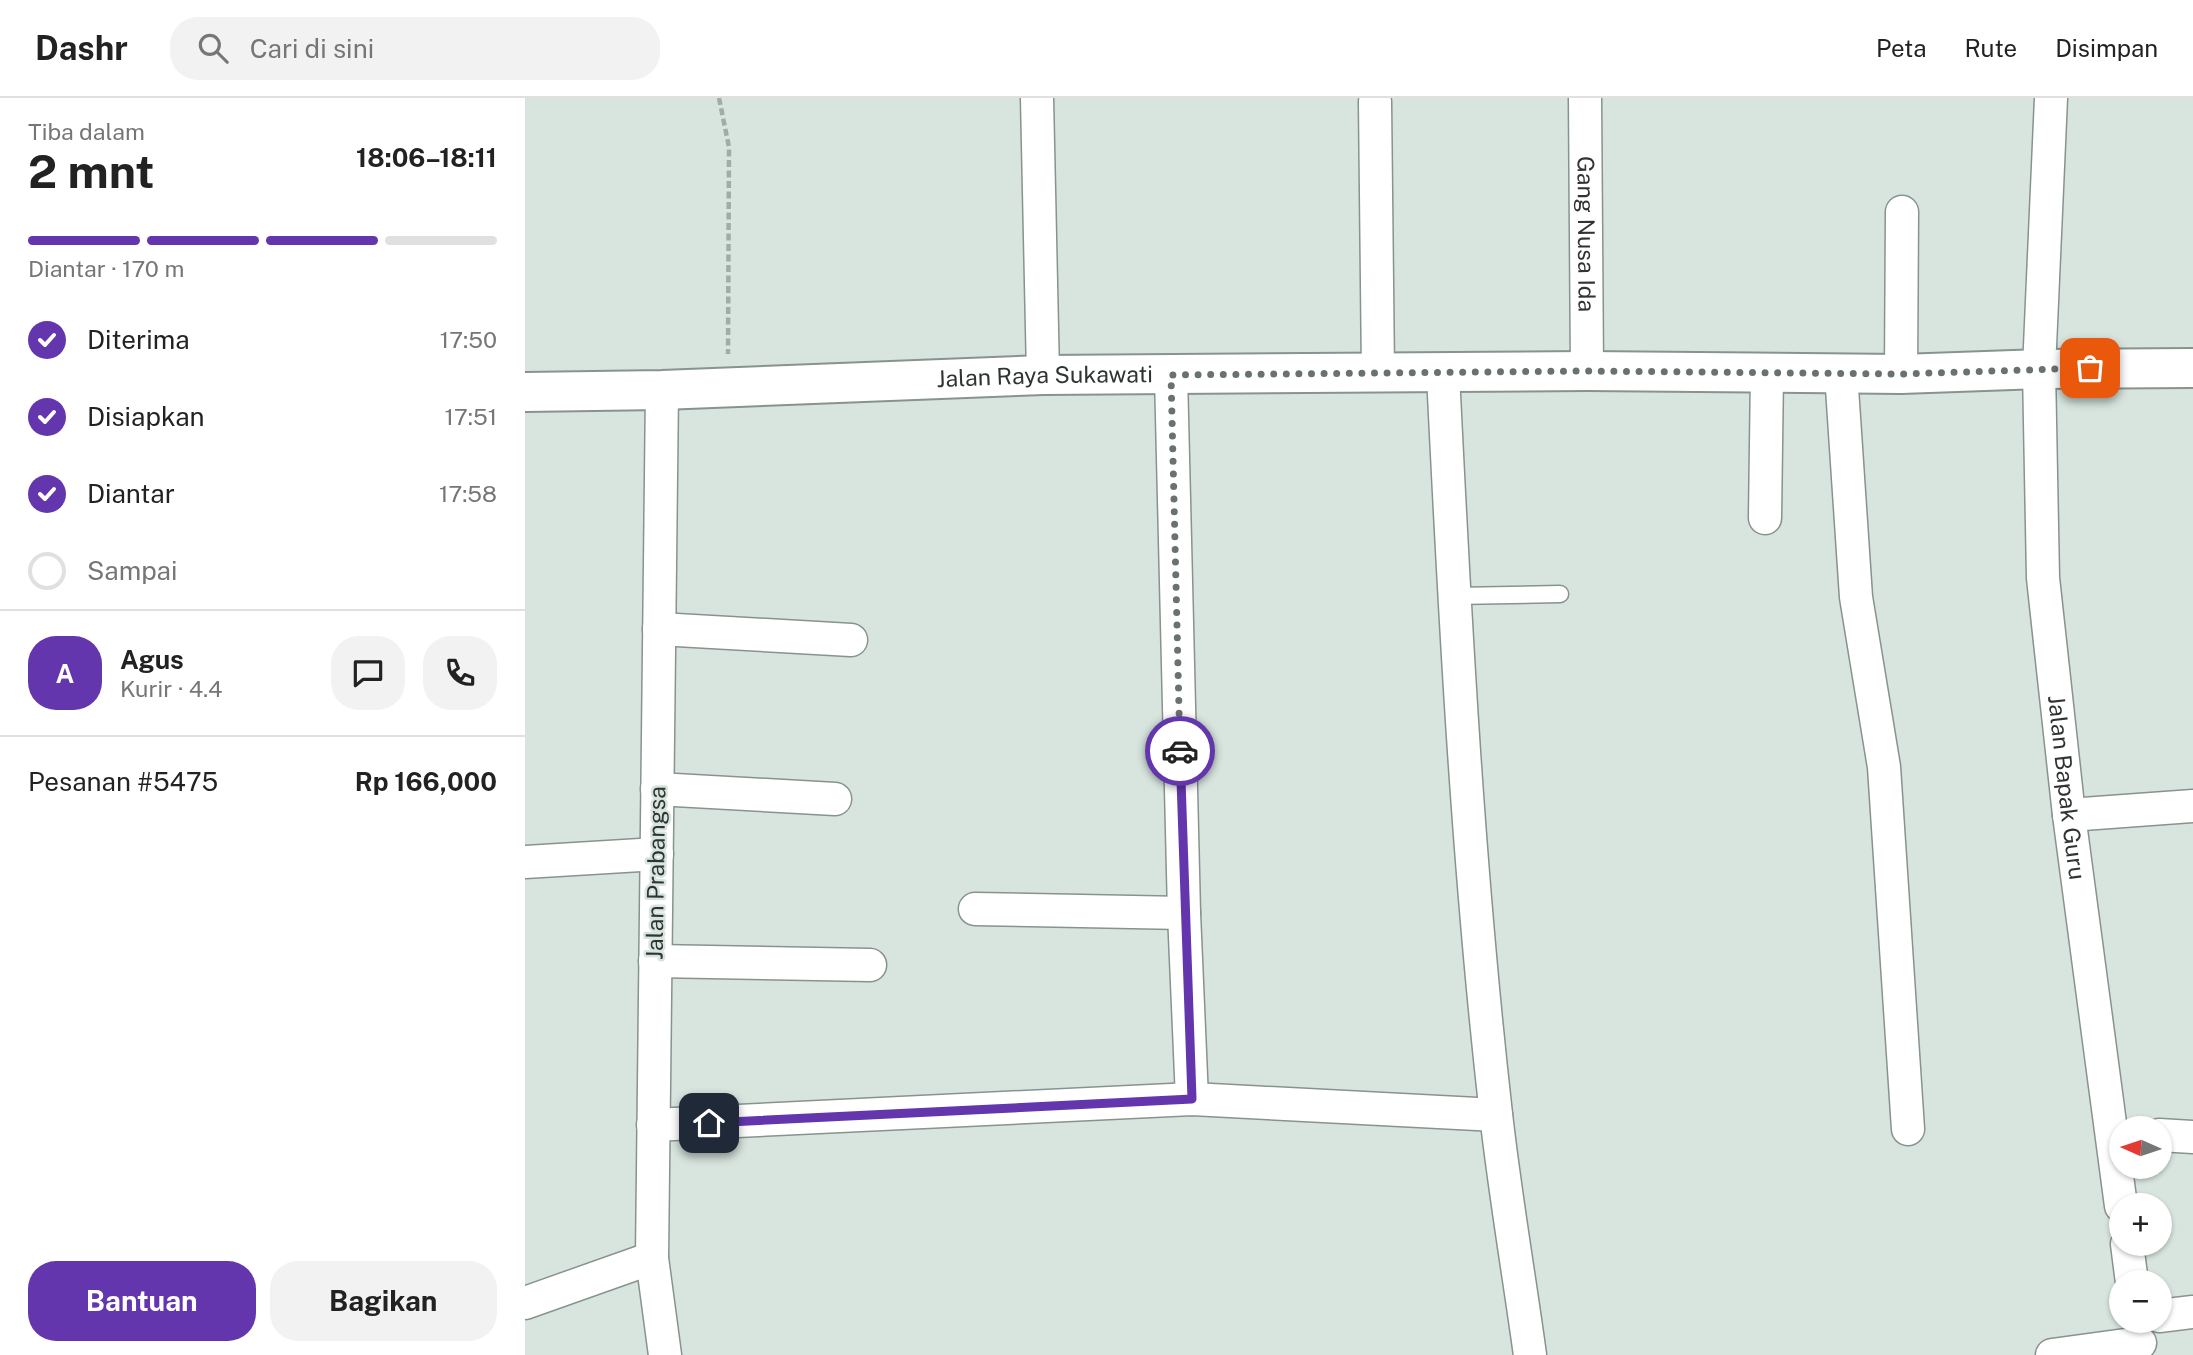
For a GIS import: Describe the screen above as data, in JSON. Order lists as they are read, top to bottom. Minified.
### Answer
{"streets":{"highway":["Jalan Raya Sukawati"],"street":["Gang Nusa Ida","Jalan Bapak Guru","Jalan Prabangsa"]},"crossings":[["Gang Nusa Ida","Jalan Raya Sukawati"],["Jalan Raya Sukawati","Jalan Bapak Guru"],["Jalan Raya Sukawati","Jalan Prabangsa"]],"north":"left","page":{"header":"Dashr","search":"Cari di sini","nav":["Peta","Rute","Disimpan"],"heading":["2 mnt","Tiba dalam","18:06–18:11"],"panel":["Agus","Kurir · 4.4","Pesanan #5475","Rp 166,000"],"bar":"Diantar · 170 m","list":[["Diterima","17:50"],["Disiapkan","17:51"],["Diantar","17:58"],"Sampai"],"round":"A","map_buttons":["+","−"],"buttons":["Bantuan","Bagikan"]}}
